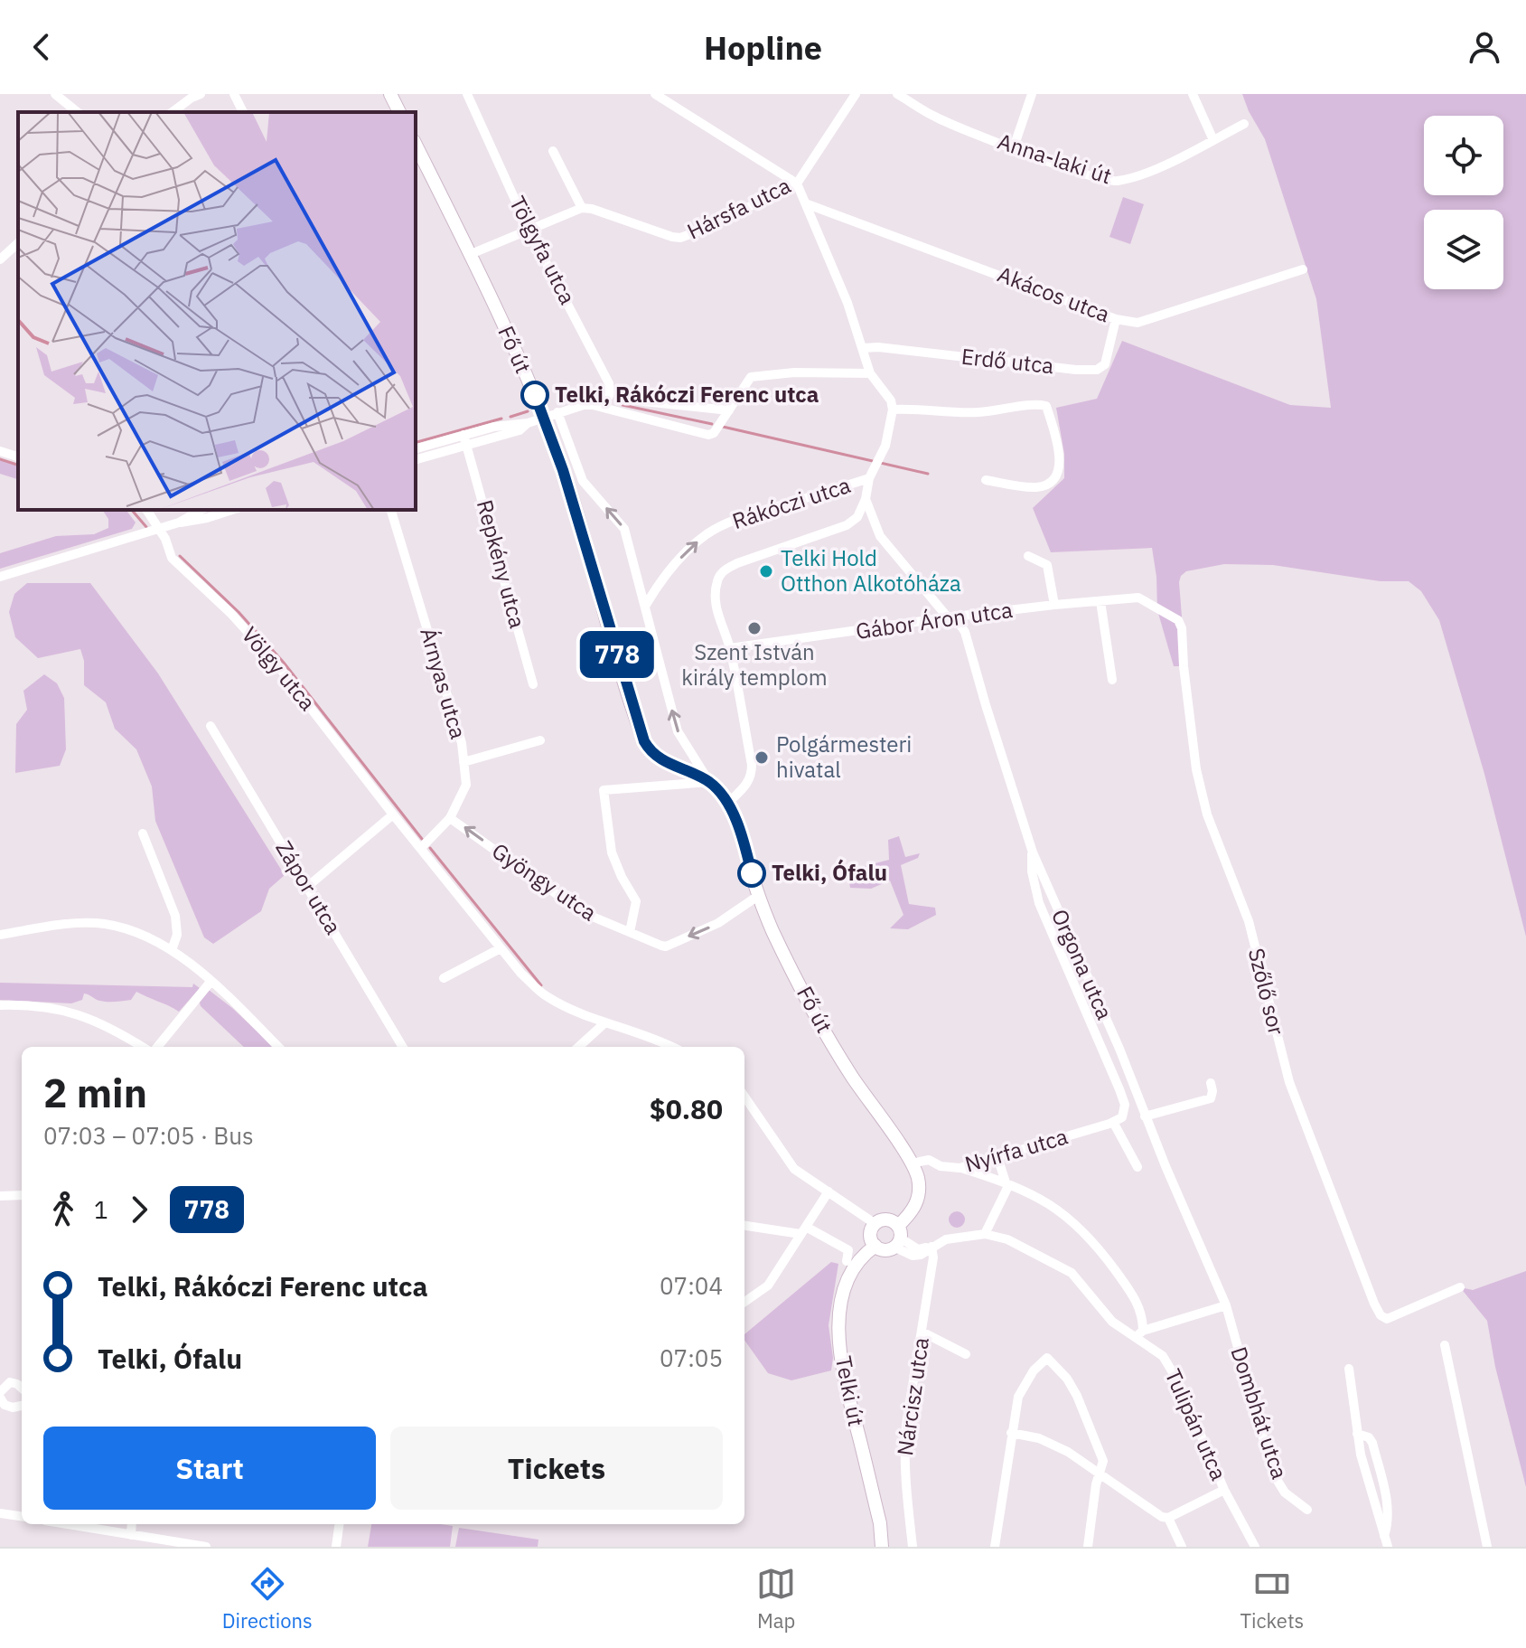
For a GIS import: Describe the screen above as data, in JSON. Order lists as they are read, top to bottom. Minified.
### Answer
{"streets":{"main road":["Fő út","Telki út"],"street":["Anna-laki út","Hársfa utca","Tölgyfa utca","Akácos utca","Erdő utca","Rákóczi utca","Repkény utca","Gábor Áron utca","Völgy utca","Árnyas utca","Gyöngy utca","Zápor utca","Orgona utca","Szőlő sor","Nyírfa utca","Nárcisz utca","Dombhát utca","Tulipán utca"]},"crossings":[["Akácos utca","Erdő utca"],["Fő út","Rákóczi utca"],["Fő út","Gyöngy utca"],["Fő út","Nyírfa utca"],["Fő út","Telki út"],["Fő út","Tulipán utca"],["Gábor Áron utca","Orgona utca"],["Gábor Áron utca","Szőlő sor"],["Árnyas utca","Gyöngy utca"],["Orgona utca","Dombhát utca"],["Telki út","Tulipán utca"],["Nárcisz utca","Tulipán utca"]],"one_way":["Rákóczi utca","Gyöngy utca"],"places":["Telki, Rákóczi Ferenc utca","Telki Hold Otthon Alkotóháza","Szent István király templom","Polgármesteri hivatal","Telki, Ófalu"],"lines":["bus line 778"],"page":{"header":"Hopline","on_map":"778","heading":["2 min","07:03 – 07:05 · Bus","$0.80"],"legs":["1","778"],"list":[{"name":"Telki, Rákóczi Ferenc utca","value":"07:04"},{"name":"Telki, Ófalu","value":"07:05"}],"buttons":["Start","Tickets"],"tabs":["Directions","Map","Tickets"]}}
